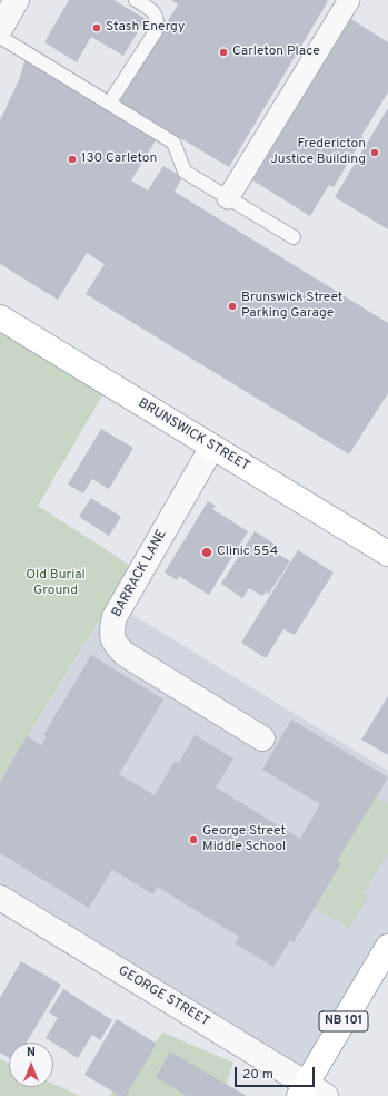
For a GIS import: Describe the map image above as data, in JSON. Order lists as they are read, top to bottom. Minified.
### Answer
{"streets":{"main road":["BRUNSWICK STREET","NB 101"],"street":["BARRACK LANE","GEORGE STREET"]},"crossings":[["BRUNSWICK STREET","BARRACK LANE"],["GEORGE STREET","NB 101"]],"parks":["Old Burial Ground"],"places":["Stash Energy","Carleton Place","Fredericton Justice Building","130 Carleton","Brunswick Street Parking Garage","Clinic 554","George Street Middle School"],"scale_bar":"20 m","north":"top"}
